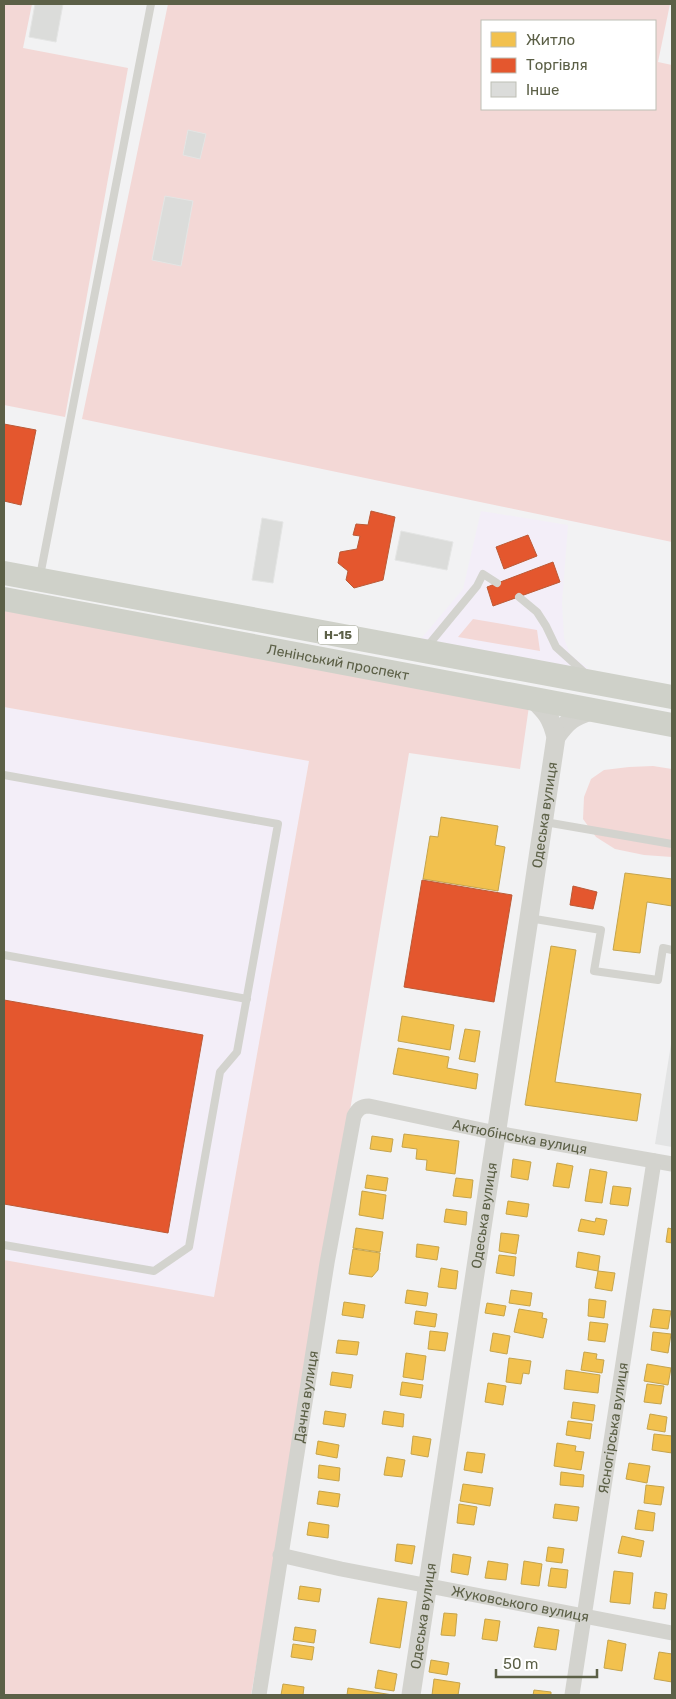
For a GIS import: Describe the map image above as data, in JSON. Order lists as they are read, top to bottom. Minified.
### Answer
{"streets":{"main road":["Н-15","Ленінський проспект"],"street":["Одеська вулиця","Актюбінська вулиця","Дачна вулиця","Ясногірська вулиця","Жуковського вулиця"]},"crossings":[["Ленінський проспект","Одеська вулиця"],["Одеська вулиця","Актюбінська вулиця"],["Одеська вулиця","Жуковського вулиця"],["Актюбінська вулиця","Дачна вулиця"],["Актюбінська вулиця","Ясногірська вулиця"],["Дачна вулиця","Жуковського вулиця"],["Ясногірська вулиця","Жуковського вулиця"]],"legend":["Житло","Торгівля","Інше"],"scale_bar":"50 m"}
